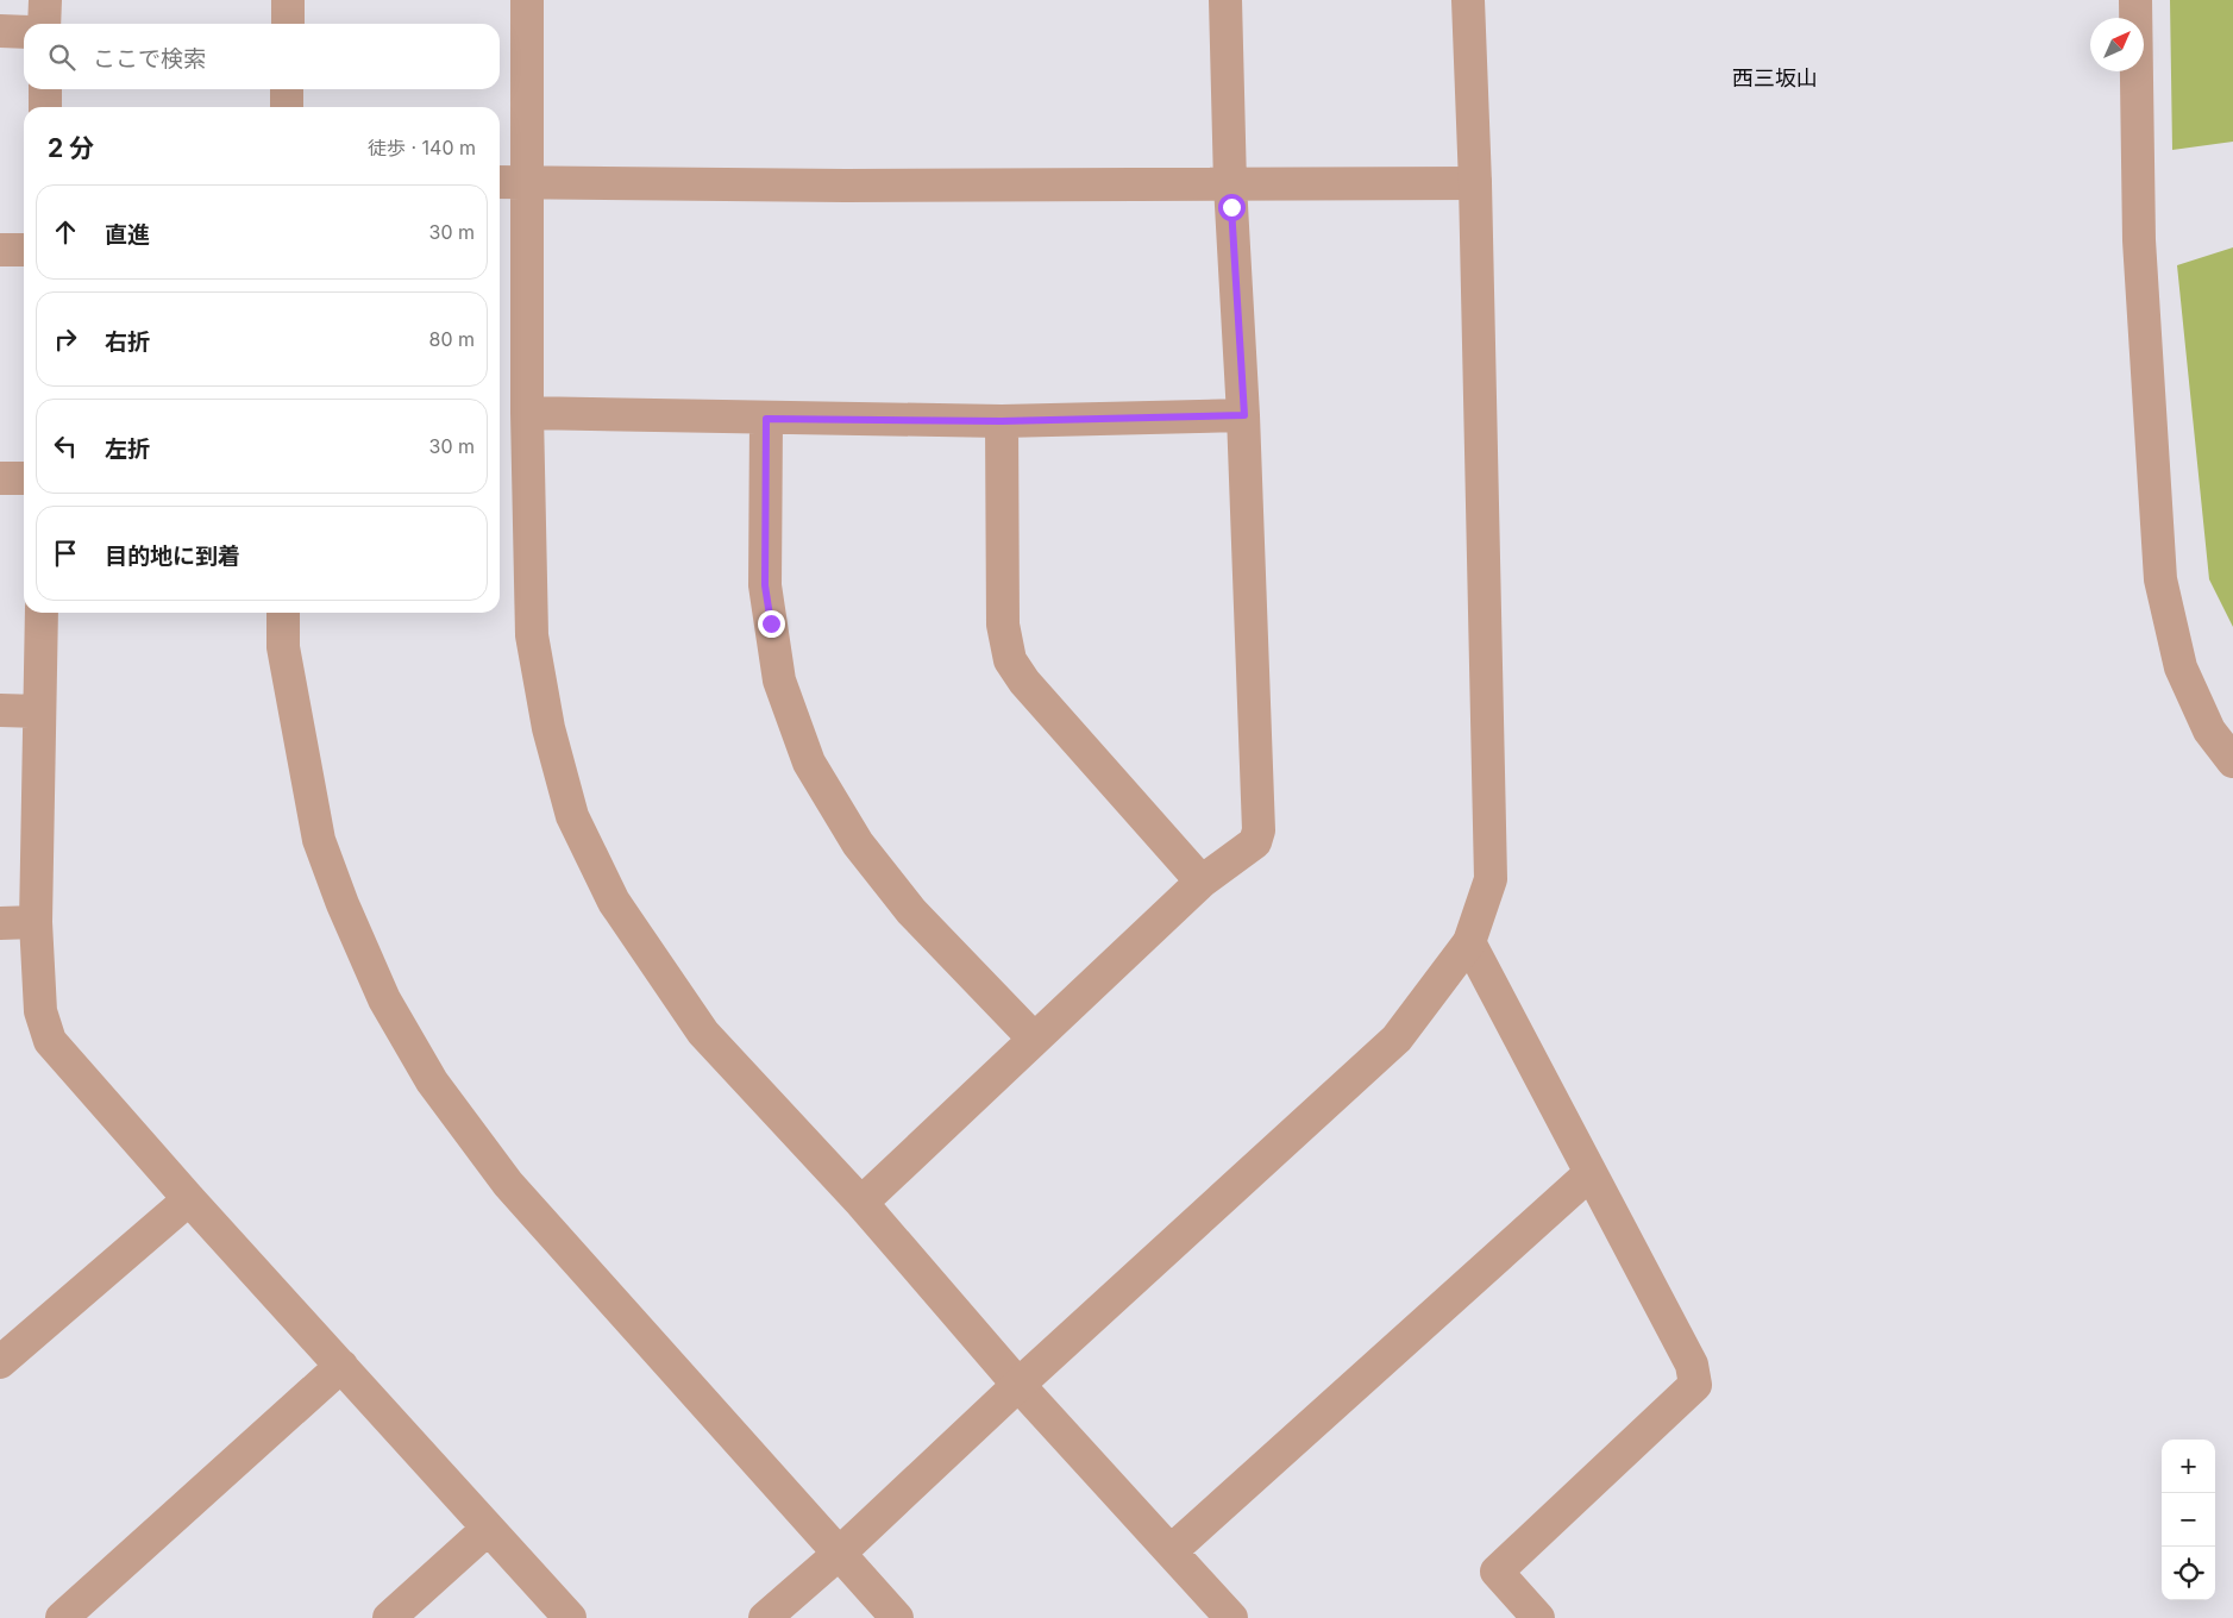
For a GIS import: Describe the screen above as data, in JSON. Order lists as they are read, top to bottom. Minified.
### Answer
{"districts":["西三坂山"],"north":"top right","page":{"search":"ここで検索","heading":["2 分","徒歩 · 140 m"],"list":[["直進","30 m"],["右折","80 m"],["左折","30 m"],"目的地に到着"],"map_buttons":["+","−"]}}
